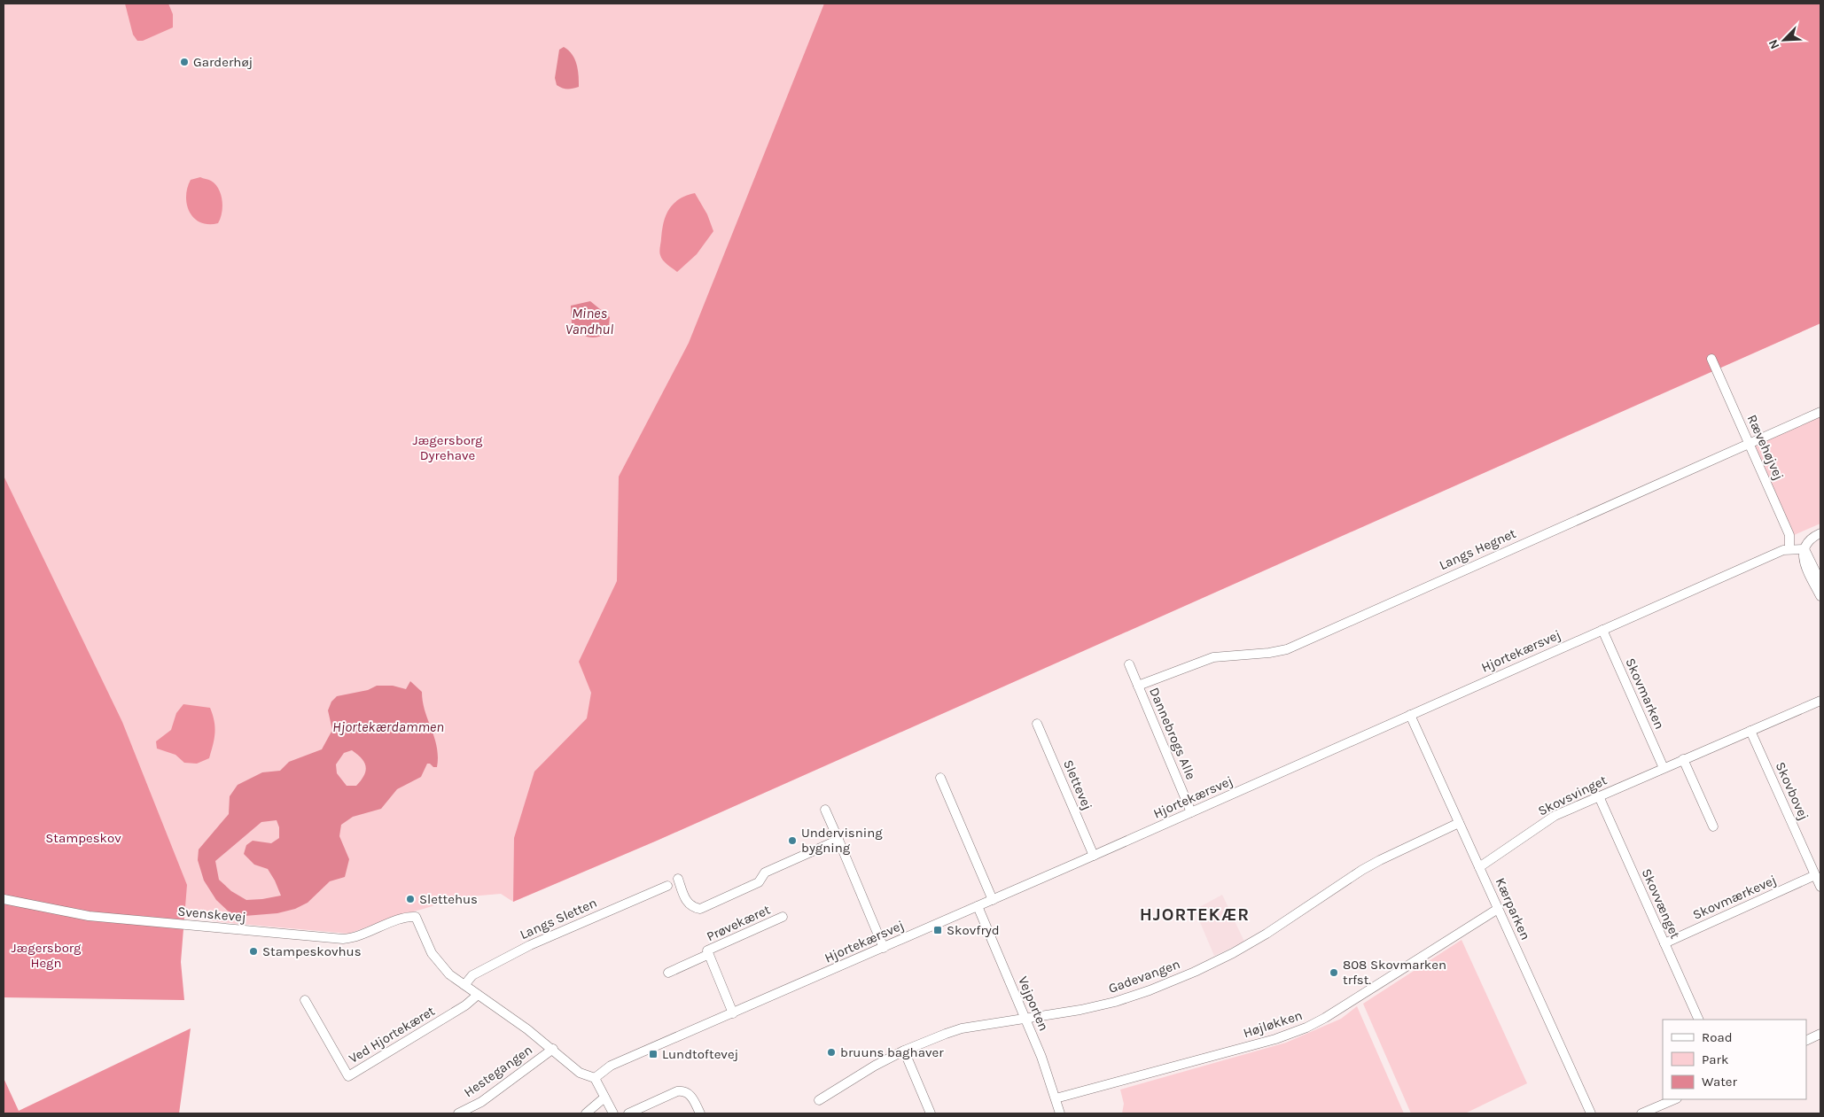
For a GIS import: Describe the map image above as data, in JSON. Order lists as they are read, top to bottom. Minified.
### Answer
{"streets":{"street":["Rævehøjvej","Langs Hegnet","Hjortekærsvej","Skovmarken","Dannebrogs Alle","Slettevej","Skovbovej","Skovsvinget","Skovmærkevej","Skovvænget","Kærparken","Svenskevej","Langs Sletten","Prøvekæret","Gadevangen","Vejporten","Højløkken","Ved Hjortekæret","Hestegangen"]},"crossings":[["Rævehøjvej","Langs Hegnet"],["Rævehøjvej","Hjortekærsvej"],["Langs Hegnet","Dannebrogs Alle"],["Hjortekærsvej","Skovmarken"],["Hjortekærsvej","Dannebrogs Alle"],["Hjortekærsvej","Slettevej"],["Hjortekærsvej","Kærparken"],["Hjortekærsvej","Prøvekæret"],["Hjortekærsvej","Vejporten"],["Skovmarken","Skovsvinget"],["Skovbovej","Skovsvinget"],["Skovbovej","Skovmærkevej"],["Skovsvinget","Skovvænget"],["Skovsvinget","Kærparken"],["Skovmærkevej","Skovvænget"],["Kærparken","Gadevangen"],["Kærparken","Højløkken"],["Svenskevej","Langs Sletten"],["Gadevangen","Vejporten"],["Vejporten","Højløkken"]],"districts":["HJORTEKÆR"],"water":["Mines Vandhul","Hjortekærdammen"],"parks":["Jægersborg Dyrehave","Stampeskov","Jægersborg Hegn"],"places":{"other":["Garderhøj","Undervisning bygning","Slettehus","Stampeskovhus","808 Skovmarken trfst.","bruuns baghaver"],"transit":["Skovfryd","Lundtoftevej"]},"legend":["Road","Park","Water"],"north":"bottom left"}
